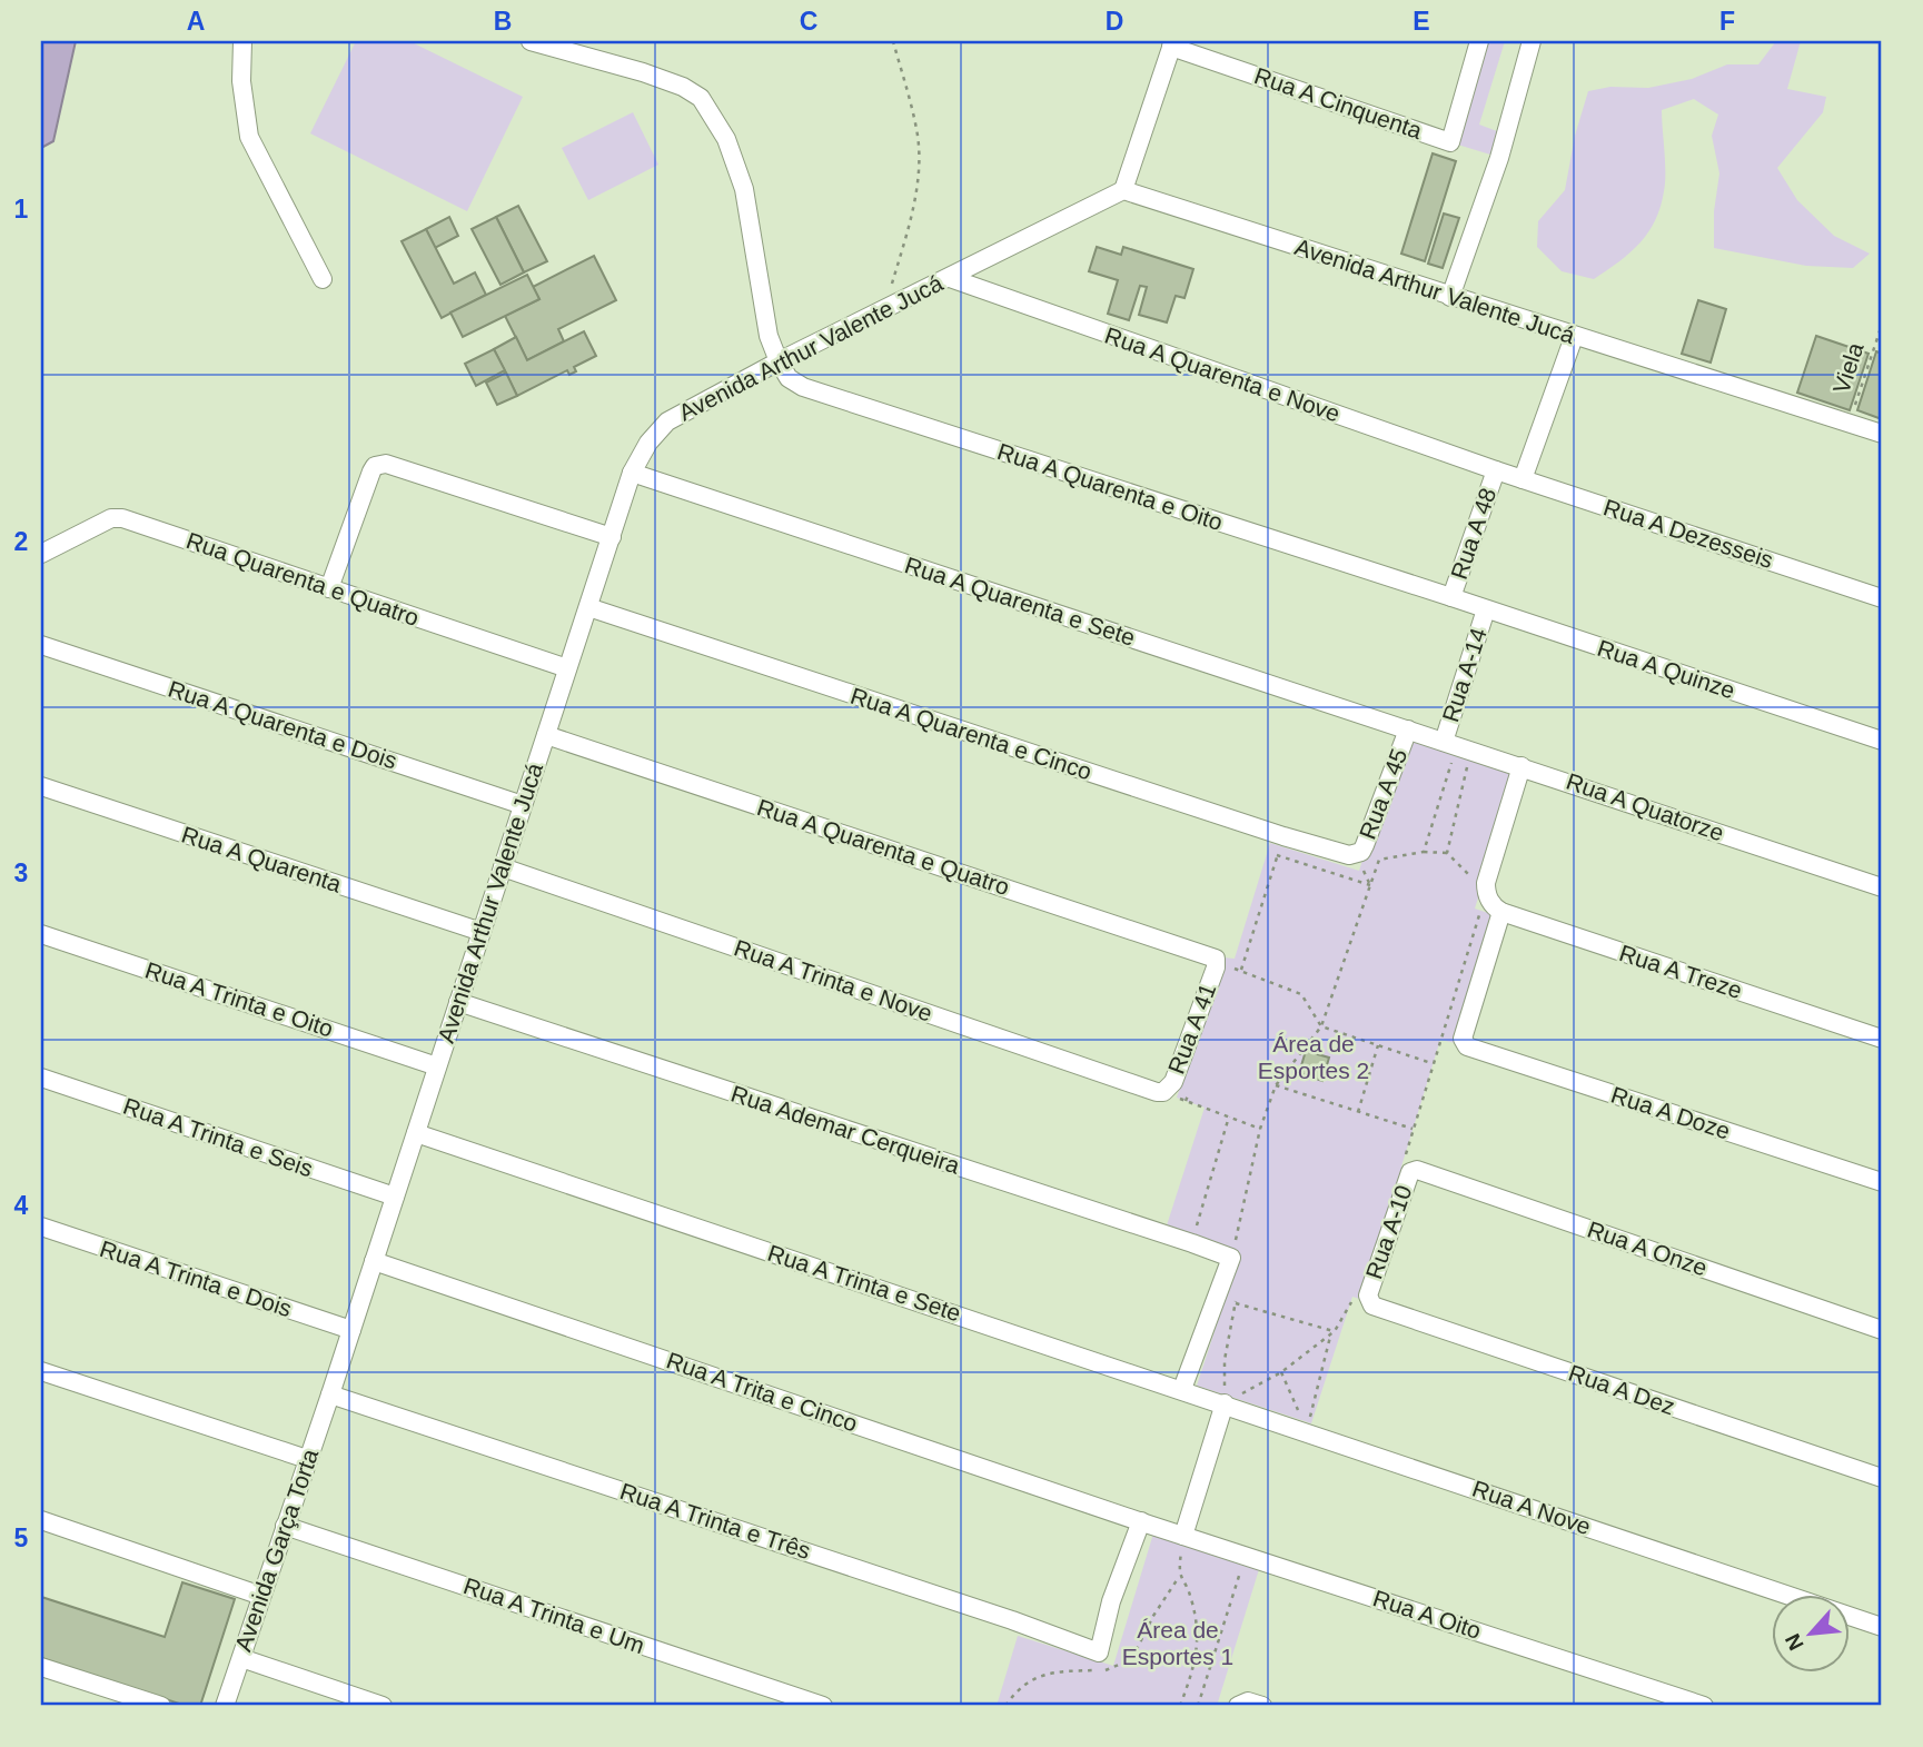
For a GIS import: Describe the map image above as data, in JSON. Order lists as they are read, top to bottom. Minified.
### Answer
{"streets":{"street":["Rua A Cinquenta","Avenida Arthur Valente Jucá","Rua A Quarenta e Nove","Rua A Quarenta e Oito","Rua A 48","Rua A Dezesseis","Rua Quarenta e Quatro","Rua A Quarenta e Sete","Rua A Quinze","Rua A-14","Rua A Quarenta e Dois","Rua A Quarenta e Cinco","Rua A 45","Rua A Quatorze","Rua A Quarenta e Quatro","Rua A Quarenta","Rua A Treze","Rua A Trinta e Nove","Rua A Trinta e Oito","Rua A 41","Rua A Doze","Rua Ademar Cerqueira","Rua A Trinta e Seis","Rua A-10","Rua A Onze","Rua A Trinta e Dois","Rua A Trinta e Sete","Rua A Dez","Rua A Trita e Cinco","Rua A Nove","Rua A Trinta e Três","Avenida Garça Torta","Rua A Oito","Rua A Trinta e Um"],"path":["Viela"]},"crossings":[["Avenida Arthur Valente Jucá","Viela"],["Avenida Arthur Valente Jucá","Rua A Quarenta e Nove"],["Avenida Arthur Valente Jucá","Rua A Quarenta e Oito"],["Avenida Arthur Valente Jucá","Rua Quarenta e Quatro"],["Avenida Arthur Valente Jucá","Rua A Quarenta e Sete"],["Avenida Arthur Valente Jucá","Rua A Quarenta e Dois"],["Avenida Arthur Valente Jucá","Rua A Quarenta e Cinco"],["Avenida Arthur Valente Jucá","Rua A Quarenta e Quatro"],["Avenida Arthur Valente Jucá","Rua A Quarenta"],["Avenida Arthur Valente Jucá","Rua A Trinta e Nove"],["Avenida Arthur Valente Jucá","Rua A Trinta e Oito"],["Avenida Arthur Valente Jucá","Rua Ademar Cerqueira"],["Avenida Arthur Valente Jucá","Rua A Trinta e Seis"],["Avenida Arthur Valente Jucá","Rua A Trinta e Dois"],["Avenida Arthur Valente Jucá","Rua A Trinta e Sete"],["Avenida Arthur Valente Jucá","Rua A Trita e Cinco"],["Avenida Arthur Valente Jucá","Rua A Trinta e Três"],["Avenida Arthur Valente Jucá","Avenida Garça Torta"],["Rua A Quarenta e Nove","Rua A 48"],["Rua A Quarenta e Nove","Rua A Dezesseis"],["Rua A Quarenta e Oito","Rua A 48"],["Rua A Quarenta e Oito","Rua A Quinze"],["Rua A 48","Rua A Dezesseis"],["Rua A 48","Rua A Quinze"],["Rua A Quarenta e Sete","Rua A 45"],["Rua A Quarenta e Sete","Rua A Quatorze"],["Rua A Quinze","Rua A-14"],["Rua A-14","Rua A Quatorze"],["Rua A Quarenta e Cinco","Rua A 45"],["Rua A 45","Rua A Quatorze"],["Rua A Quarenta e Quatro","Rua A 41"],["Rua A Treze","Rua A Doze"],["Rua A Trinta e Nove","Rua A 41"],["Rua A-10","Rua A Onze"],["Rua A-10","Rua A Dez"],["Rua A Trinta e Sete","Rua A Nove"],["Rua A Trita e Cinco","Rua A Trinta e Três"],["Rua A Trita e Cinco","Rua A Oito"],["Rua A Trinta e Três","Avenida Garça Torta"],["Rua A Trinta e Três","Rua A Oito"],["Avenida Garça Torta","Rua A Trinta e Um"]],"parks":["Área de Esportes 2","Área de Esportes 1"],"north":"bottom left","grid":{"columns":["A","B","C","D","E","F"],"rows":["1","2","3","4","5"]}}
